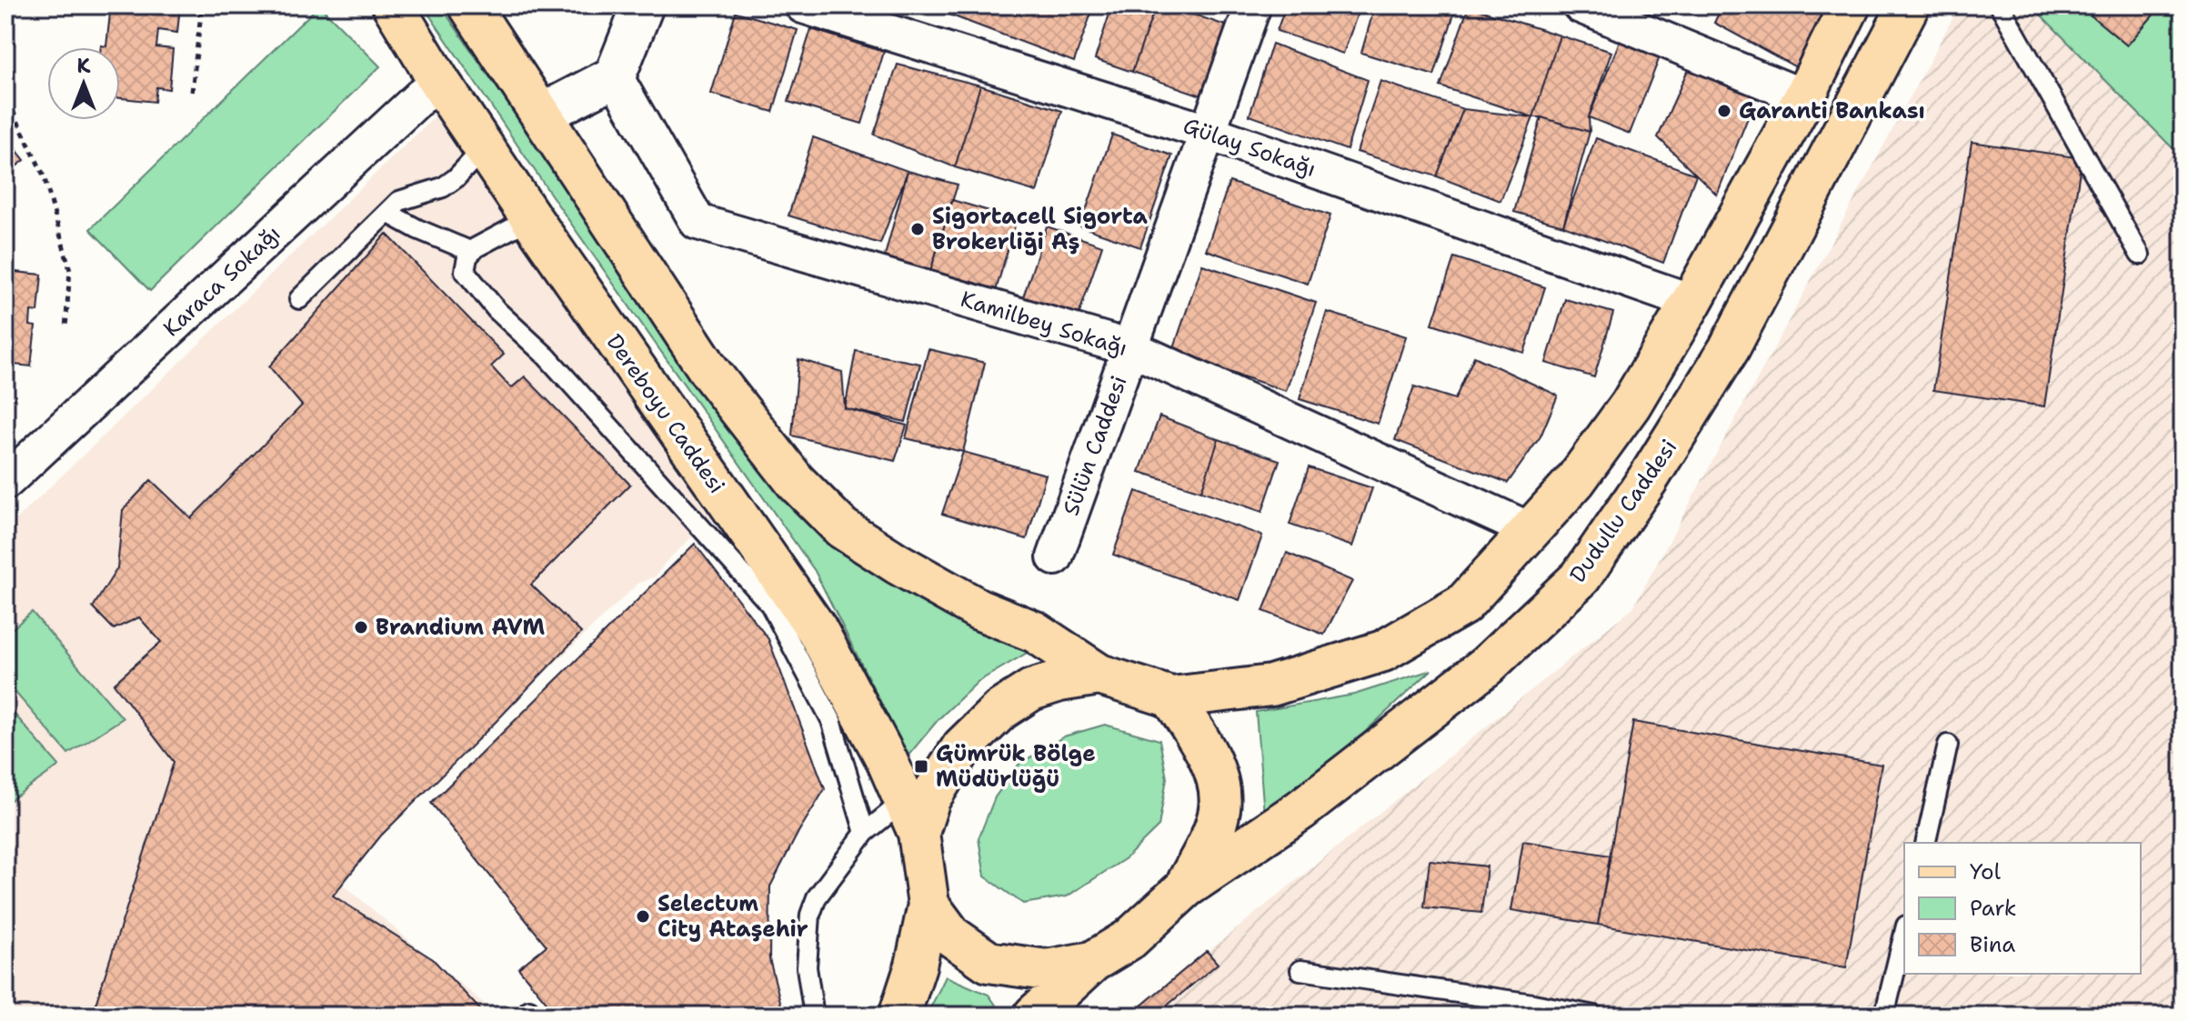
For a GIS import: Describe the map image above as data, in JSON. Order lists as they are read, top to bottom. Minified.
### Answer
{"streets":{"main road":["Dereboyu Caddesi","Dudullu Caddesi"],"street":["Gülay Sokağı","Karaca Sokağı","Kamilbey Sokağı","Sülün Caddesi"]},"crossings":[["Gülay Sokağı","Sülün Caddesi"],["Gülay Sokağı","Dudullu Caddesi"],["Karaca Sokağı","Dereboyu Caddesi"],["Kamilbey Sokağı","Sülün Caddesi"],["Kamilbey Sokağı","Dudullu Caddesi"],["Dereboyu Caddesi","Dudullu Caddesi"]],"places":{"other":["Garanti Bankası","Sigortacell Sigorta Brokerliği Aş","Brandium AVM","Selectum City Ataşehir"],"transit":["Gümrük Bölge Müdürlüğü"]},"legend":["Yol","Park","Bina"],"north":"top"}
